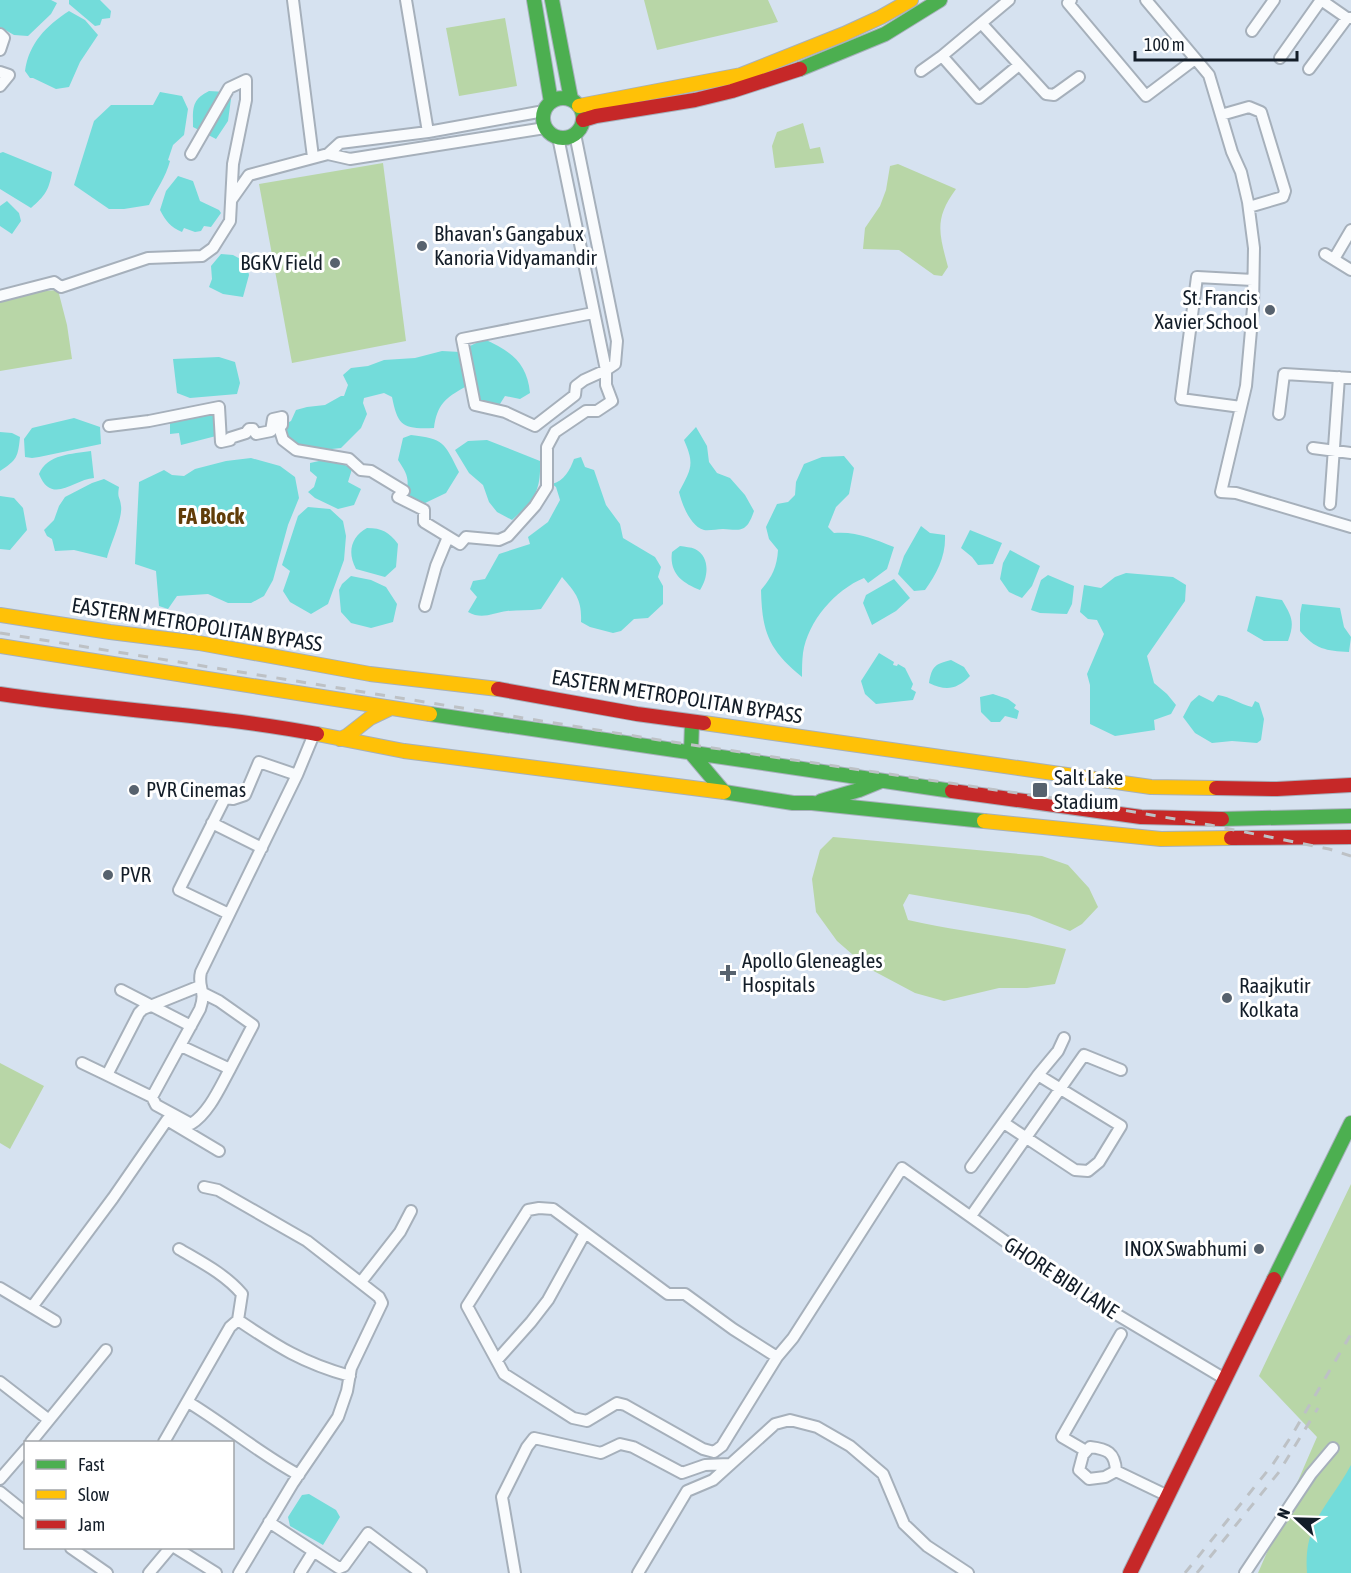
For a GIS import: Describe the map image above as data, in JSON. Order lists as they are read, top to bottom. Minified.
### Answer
{"streets":{"street":["EASTERN METROPOLITAN BYPASS","GHORE BIBI LANE"]},"districts":["FA Block"],"places":{"other":["Bhavan's Gangabux Kanoria Vidyamandir","BGKV Field","St. Francis Xavier School","PVR Cinemas","PVR","Raajkutir Kolkata","INOX Swabhumi"],"transit":["Salt Lake Stadium"],"health":["Apollo Gleneagles Hospitals"]},"legend":["Fast","Slow","Jam"],"scale_bar":"100 m","north":"left"}
